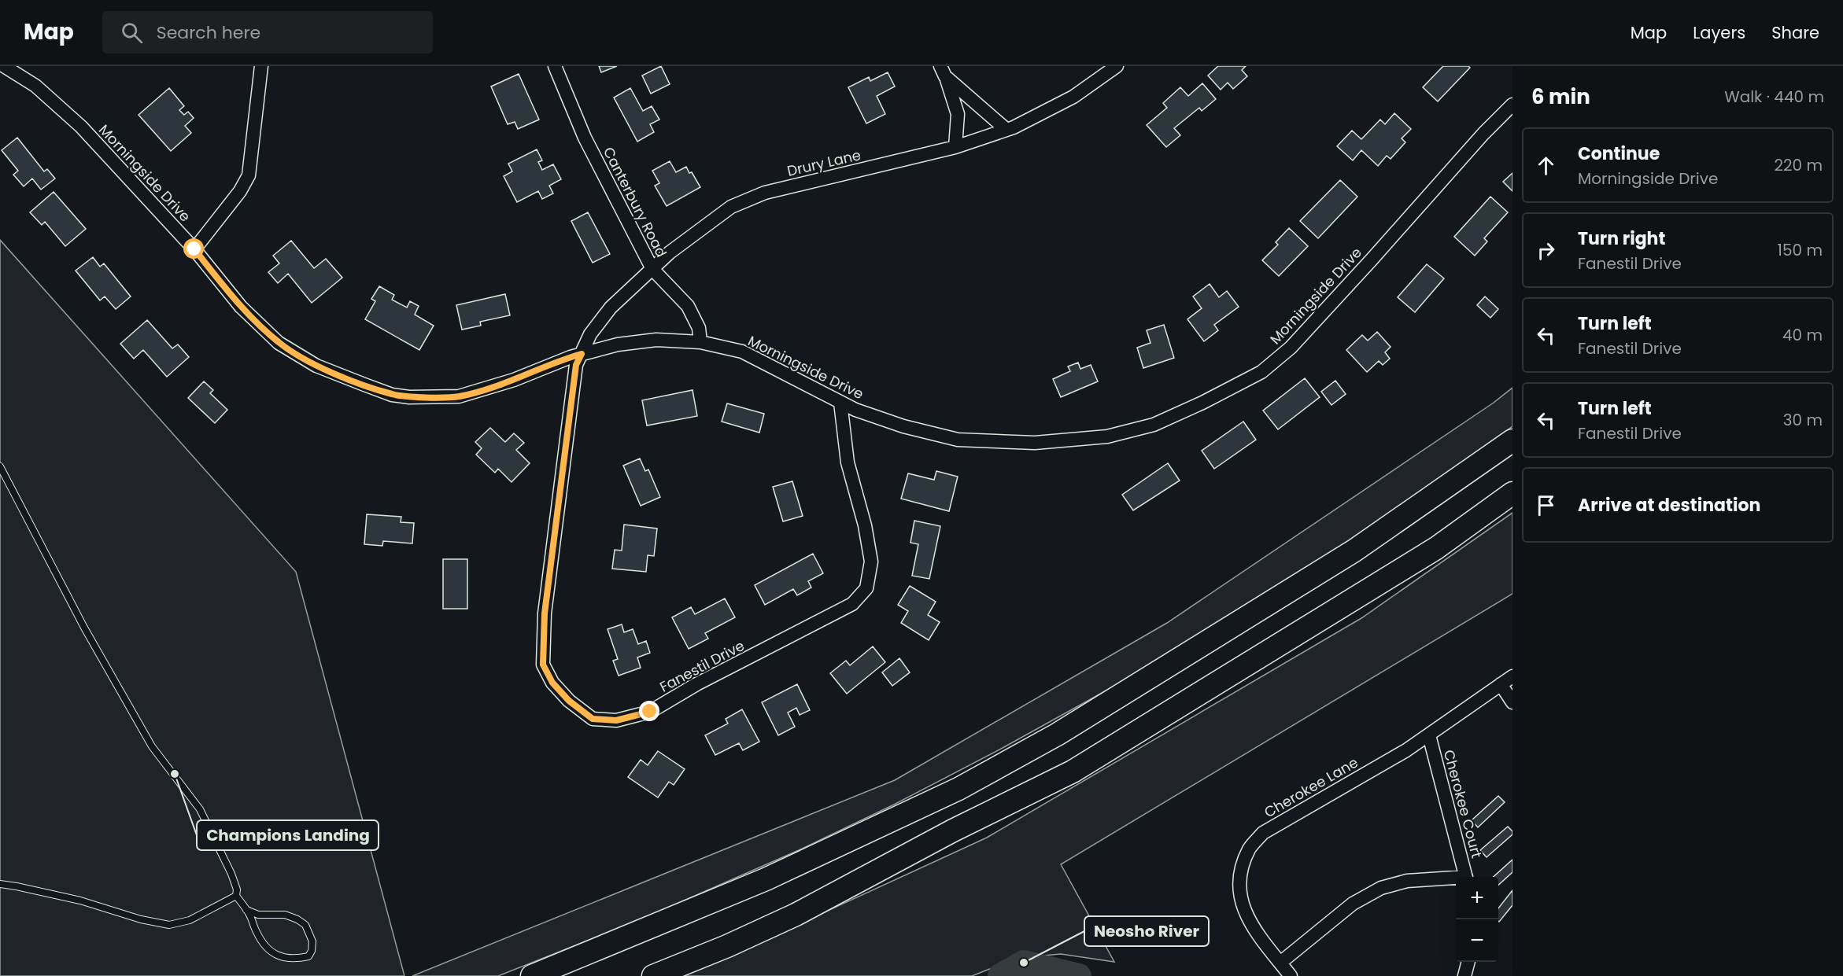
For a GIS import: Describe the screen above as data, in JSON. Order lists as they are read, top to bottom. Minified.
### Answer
{"streets":{"street":["Drury Lane","Morningside Drive","Canterbury Road","Fanestil Drive","Cherokee Lane","Cherokee Court"]},"crossings":[["Drury Lane","Morningside Drive"],["Drury Lane","Canterbury Road"],["Drury Lane","Fanestil Drive"],["Morningside Drive","Canterbury Road"],["Morningside Drive","Fanestil Drive"],["Cherokee Lane","Cherokee Court"]],"places":["Champions Landing","Neosho River"],"page":{"header":"Map","search":"Search here","nav":["Map","Layers","Share"],"heading":["6 min","Walk · 440 m"],"list":[["Continue","Morningside Drive","220 m"],["Turn right","Fanestil Drive","150 m"],["Turn left","Fanestil Drive","40 m"],["Turn left","Fanestil Drive","30 m"],"Arrive at destination"],"map_buttons":["+","−"]}}
